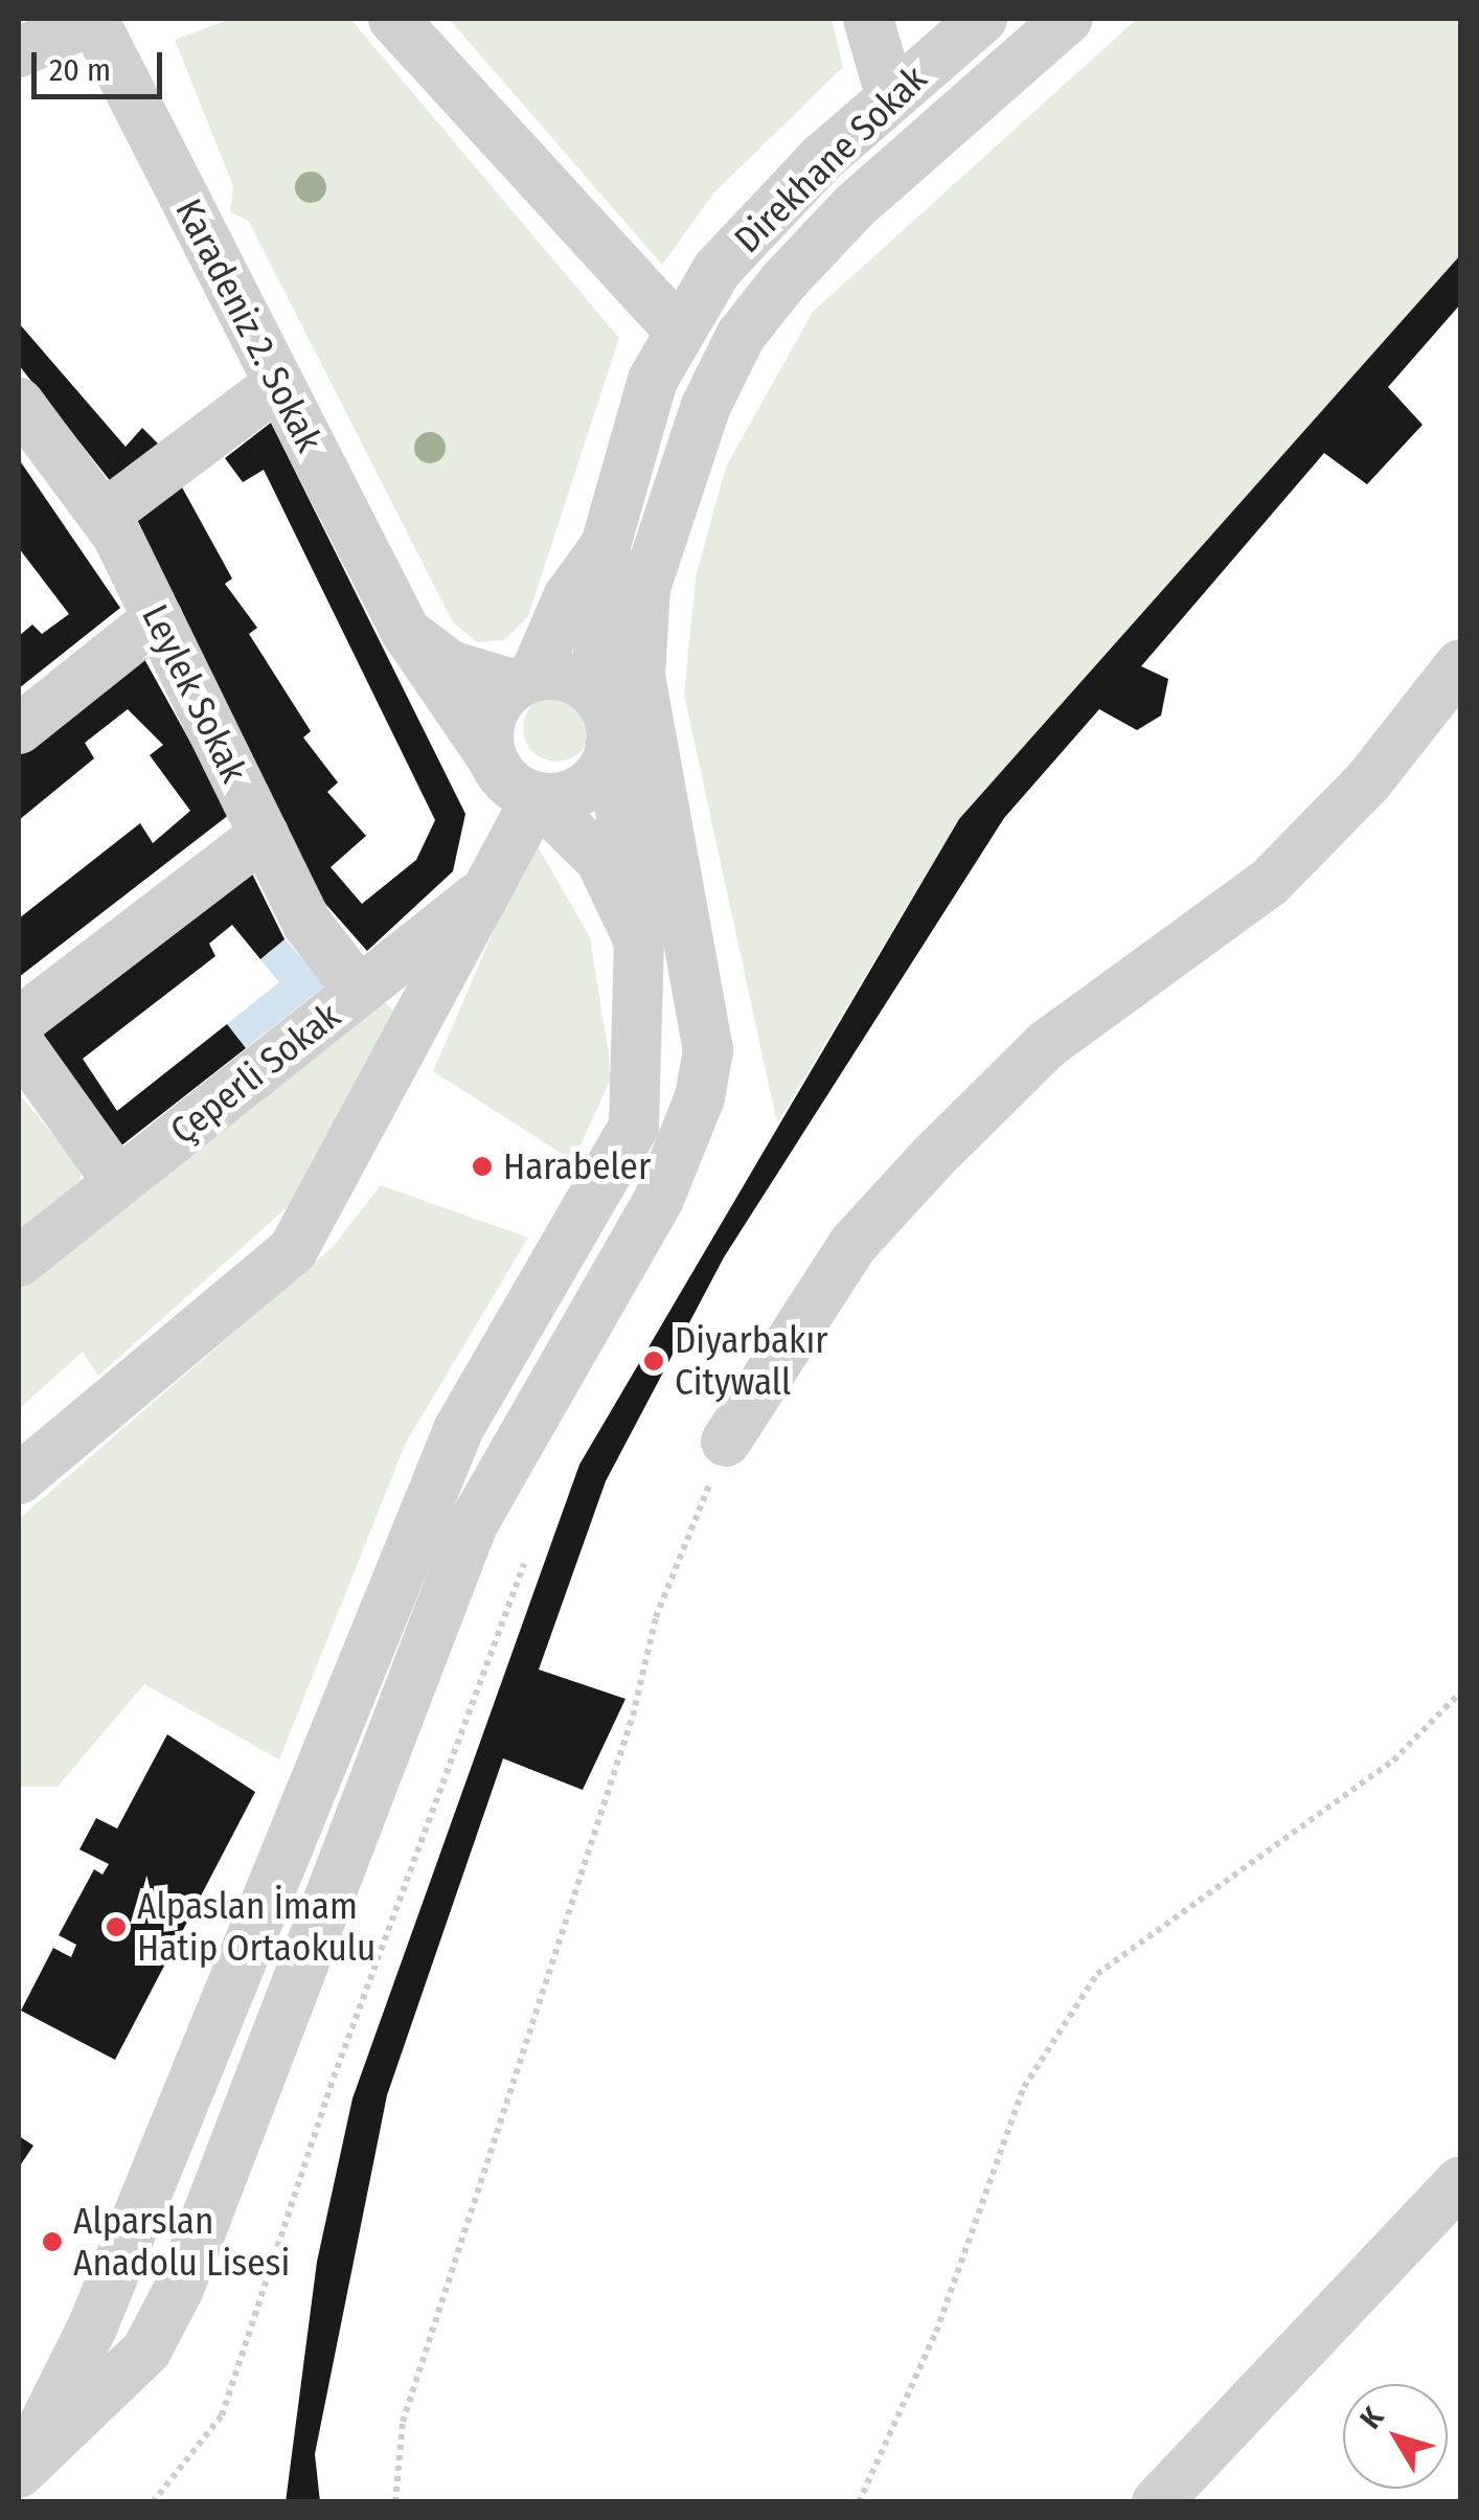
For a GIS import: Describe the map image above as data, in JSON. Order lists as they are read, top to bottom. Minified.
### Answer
{"streets":{"street":["Direkhane Sokak","Karadeniz 2. Sokak","Leylek Sokak","Çeperli Sokak"]},"crossings":[["Leylek Sokak","Çeperli Sokak"]],"places":["Harabeler","Diyarbakır Citywall","Alpaslan İmam Hatip Ortaokulu","Alparslan Anadolu Lisesi"],"scale_bar":"20 m","north":"top left"}
